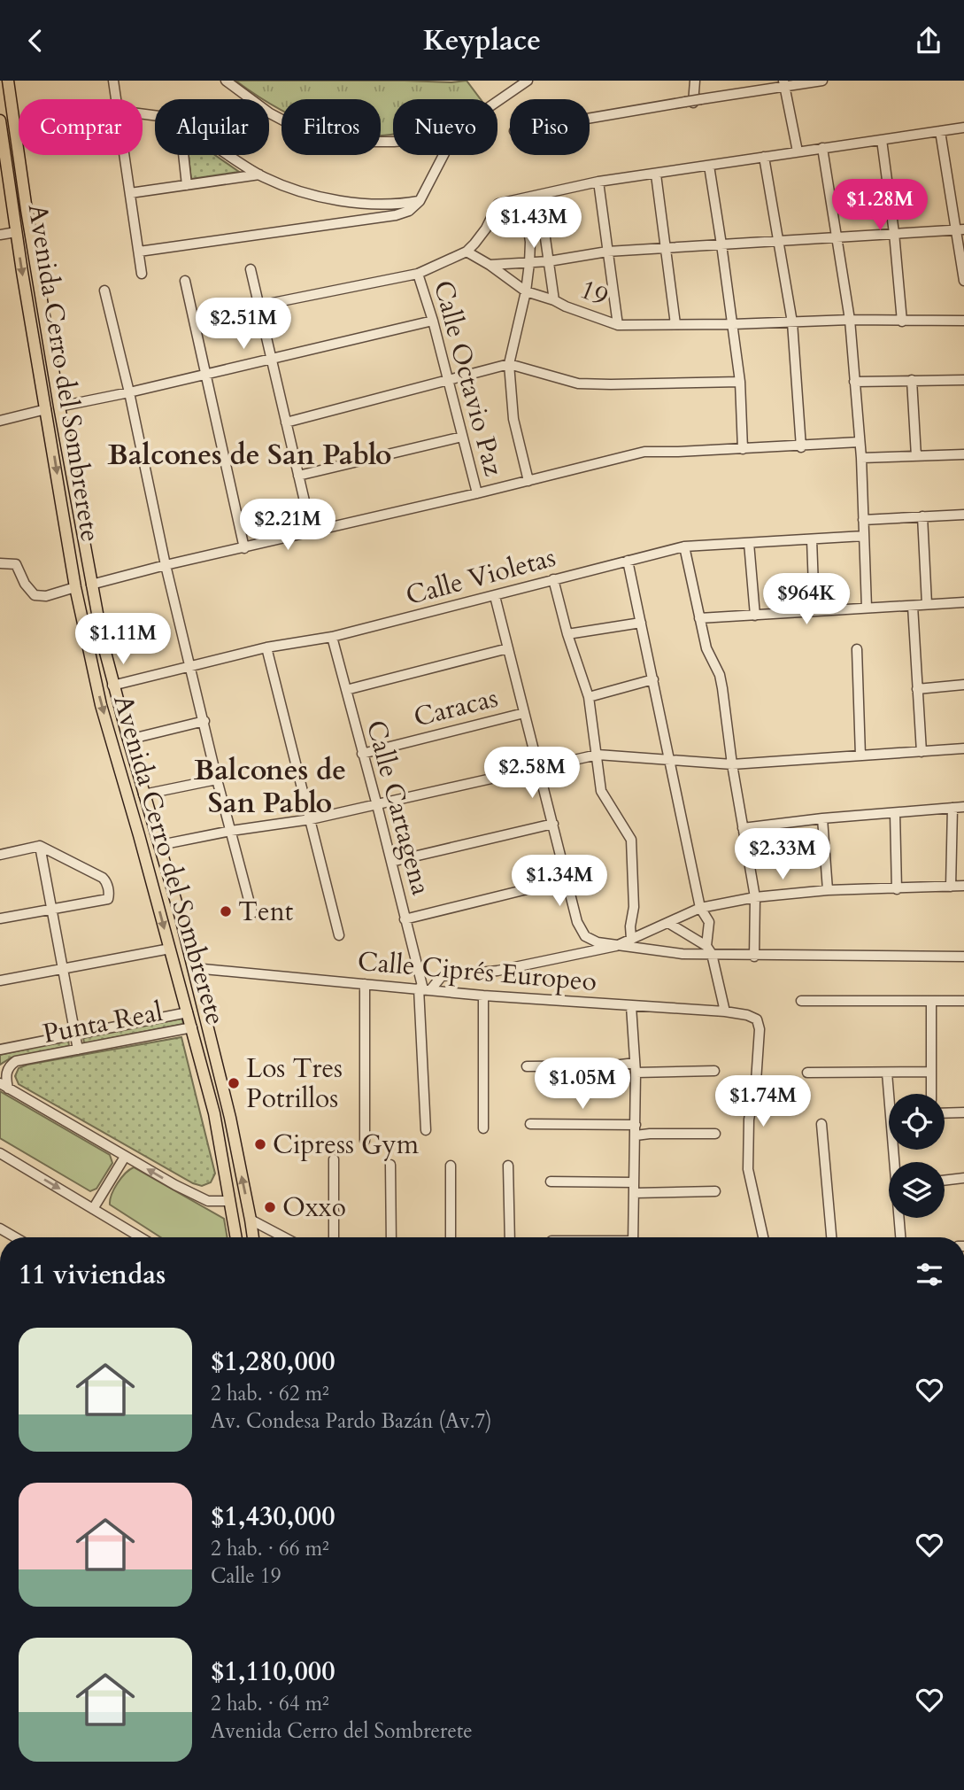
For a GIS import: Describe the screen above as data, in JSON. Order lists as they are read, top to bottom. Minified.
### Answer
{"streets":{"main road":["Avenida Cerro del Sombrerete"],"street":["19","Calle Octavio Paz","Calle Violetas","Caracas","Calle Cartagena","Calle Ciprés Europeo","Punta Real"]},"crossings":[["Avenida Cerro del Sombrerete","Calle Violetas"],["Avenida Cerro del Sombrerete","Calle Ciprés Europeo"],["Avenida Cerro del Sombrerete","Punta Real"],["Calle Violetas","Calle Cartagena"],["Caracas","Calle Cartagena"],["Calle Cartagena","Calle Ciprés Europeo"]],"districts":["Balcones de San Pablo","Balcones de San Pablo"],"places":["Tent","Los Tres Potrillos","Cipress Gym","Oxxo"],"page":{"header":"Keyplace","chip":["Comprar","Alquilar","Filtros","Nuevo","Piso"],"price":["$1.28M","$1.43M","$2.51M","$2.21M","$964K","$1.11M","$2.58M","$2.33M","$1.34M","$1.05M","$1.74M"],"heading":"11 viviendas","list":[{"name":"$1,280,000","note":"2 hab. · 62 m² · Av. Condesa Pardo Bazán (Av.7)"},{"name":"$1,430,000","note":"2 hab. · 66 m² · Calle 19"},{"name":"$1,110,000","note":"2 hab. · 64 m² · Avenida Cerro del Sombrerete"}]}}
